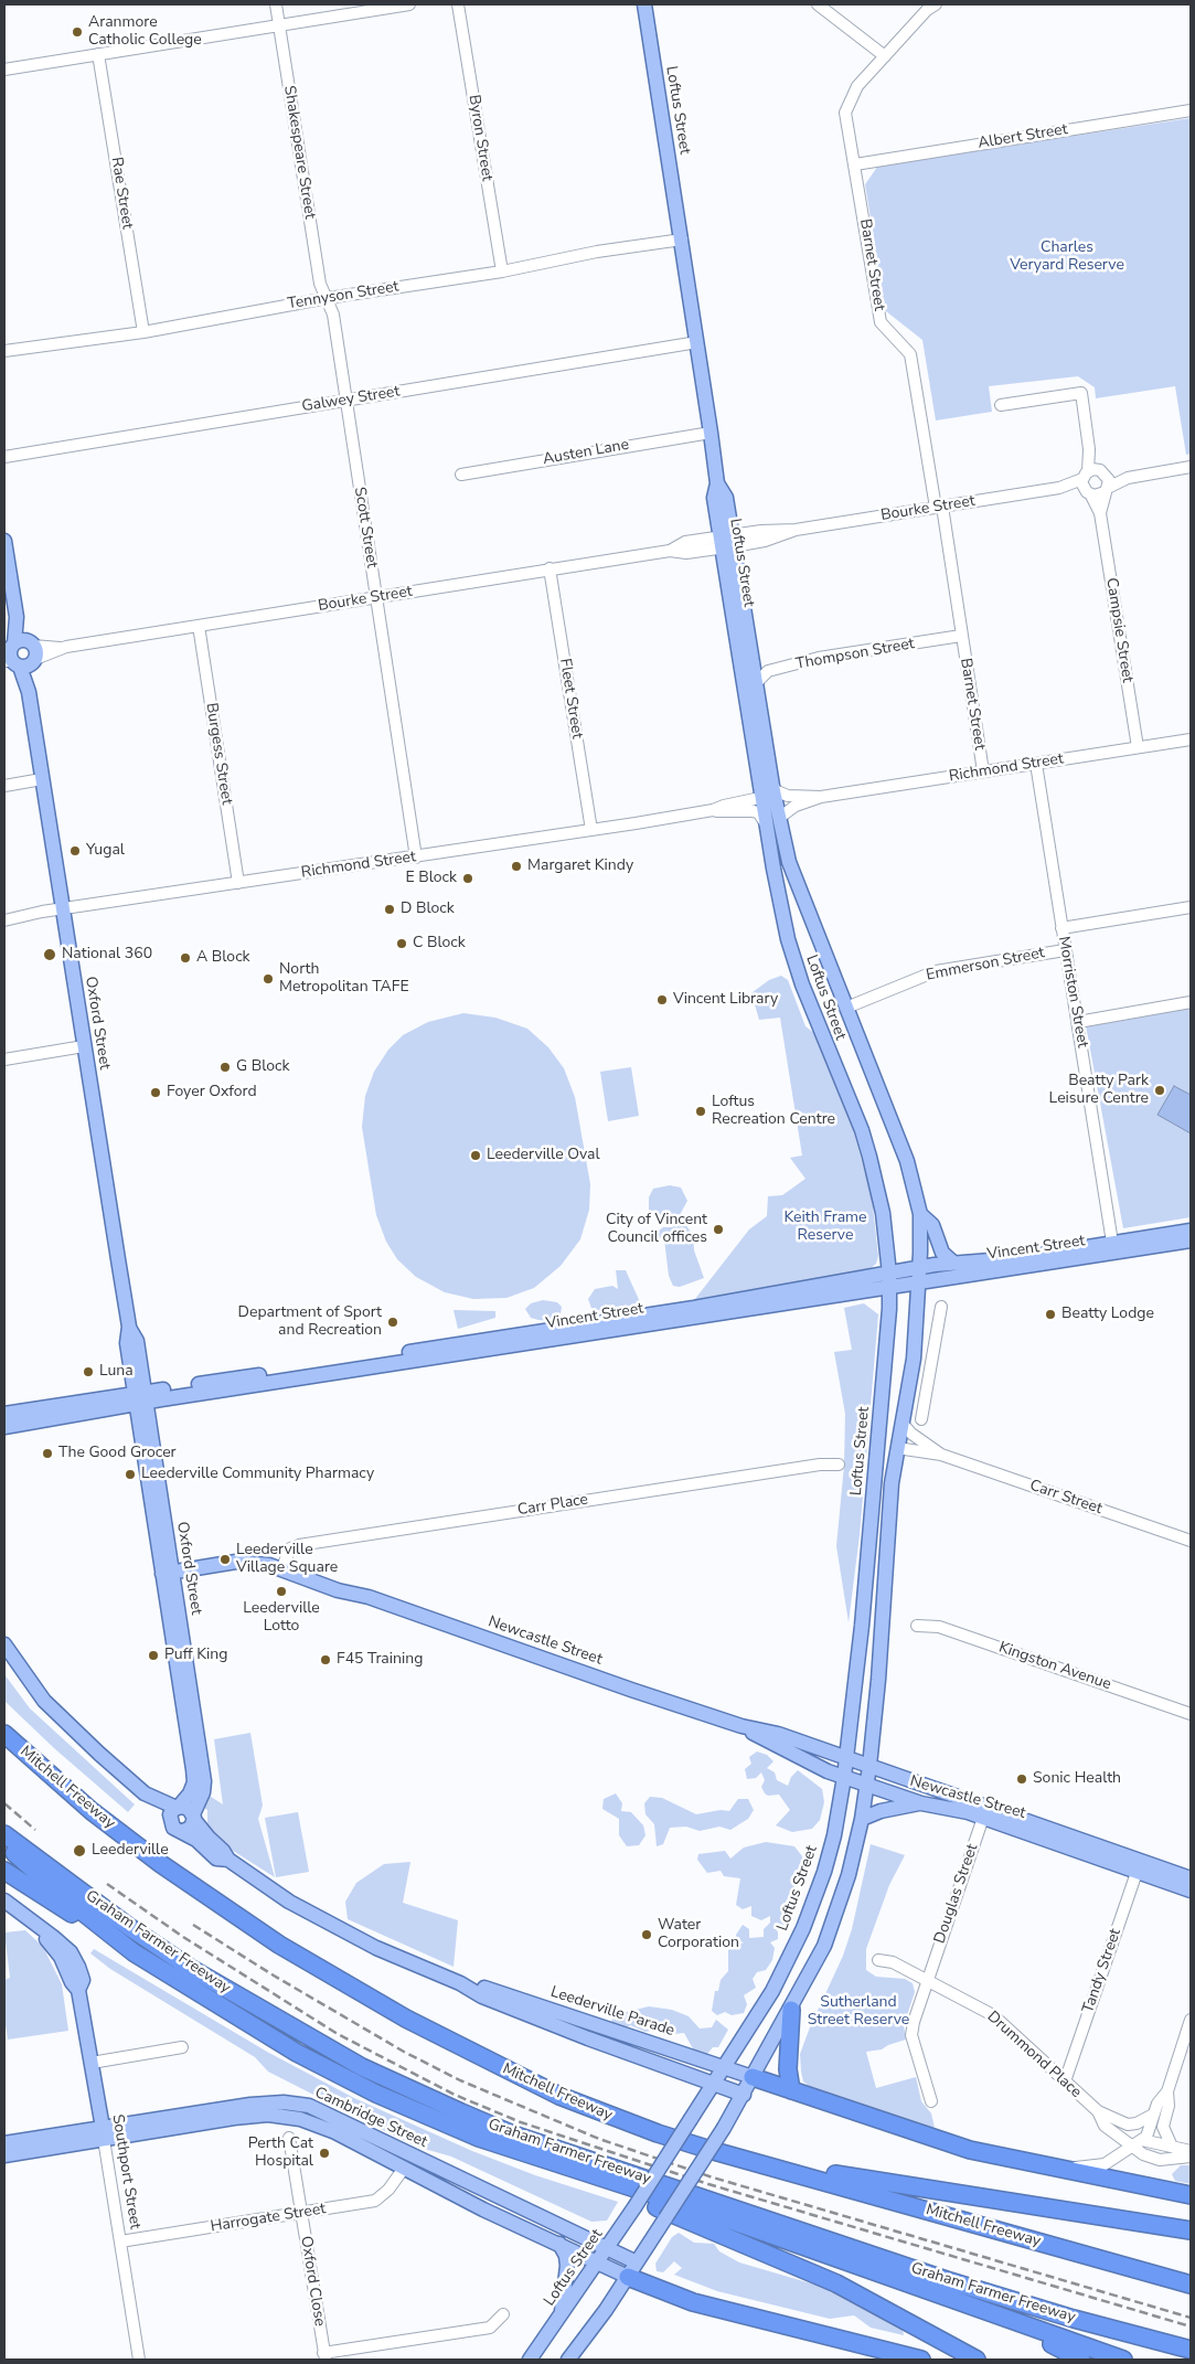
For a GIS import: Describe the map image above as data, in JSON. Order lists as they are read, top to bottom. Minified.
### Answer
{"streets":{"highway":["Mitchell Freeway","Graham Farmer Freeway"],"main road":["Loftus Street","Oxford Street","Vincent Street","Newcastle Street","Leederville Parade","Cambridge Street","Southport Street"],"street":["Albert Street","Byron Street","Shakespeare Street","Rae Street","Barnet Street","Tennyson Street","Galwey Street","Austen Lane","Bourke Street","Scott Street","Campsie Street","Thompson Street","Fleet Street","Burgess Street","Richmond Street","Emmerson Street","Morriston Street","Carr Street","Carr Place","Kingston Avenue","Douglas Street","Tandy Street","Drummond Place","Harrogate Street","Oxford Close"]},"crossings":[["Loftus Street","Tennyson Street"],["Loftus Street","Galwey Street"],["Loftus Street","Austen Lane"],["Loftus Street","Bourke Street"],["Loftus Street","Thompson Street"],["Loftus Street","Richmond Street"],["Loftus Street","Emmerson Street"],["Loftus Street","Vincent Street"],["Loftus Street","Carr Street"],["Loftus Street","Newcastle Street"],["Loftus Street","Leederville Parade"],["Loftus Street","Cambridge Street"],["Albert Street","Barnet Street"],["Byron Street","Tennyson Street"],["Shakespeare Street","Tennyson Street"],["Shakespeare Street","Scott Street"],["Rae Street","Tennyson Street"],["Barnet Street","Bourke Street"],["Barnet Street","Thompson Street"],["Barnet Street","Richmond Street"],["Tennyson Street","Scott Street"],["Galwey Street","Scott Street"],["Bourke Street","Scott Street"],["Bourke Street","Campsie Street"],["Bourke Street","Fleet Street"],["Bourke Street","Burgess Street"],["Bourke Street","Oxford Street"],["Scott Street","Richmond Street"],["Campsie Street","Richmond Street"],["Fleet Street","Richmond Street"],["Burgess Street","Richmond Street"],["Richmond Street","Morriston Street"],["Richmond Street","Oxford Street"],["Emmerson Street","Morriston Street"],["Morriston Street","Vincent Street"],["Oxford Street","Vincent Street"],["Oxford Street","Newcastle Street"],["Oxford Street","Leederville Parade"],["Carr Place","Newcastle Street"],["Newcastle Street","Douglas Street"],["Newcastle Street","Tandy Street"],["Douglas Street","Drummond Place"],["Tandy Street","Drummond Place"],["Cambridge Street","Southport Street"],["Cambridge Street","Harrogate Street"],["Southport Street","Harrogate Street"],["Harrogate Street","Oxford Close"]],"parks":["Charles Veryard Reserve","Keith Frame Reserve","Sutherland Street Reserve"],"places":["Aranmore Catholic College","Yugal","Margaret Kindy","E Block","D Block","C Block","National 360","A Block","North Metropolitan TAFE","Vincent Library","G Block","Beatty Park Leisure Centre","Foyer Oxford","Loftus Recreation Centre","Leederville Oval","City of Vincent Council offices","Beatty Lodge","Department of Sport and Recreation","Luna","The Good Grocer","Leederville Community Pharmacy","Leederville Village Square","Leederville Lotto","Puff King","F45 Training","Sonic Health","Leederville","Water Corporation","Perth Cat Hospital"]}
